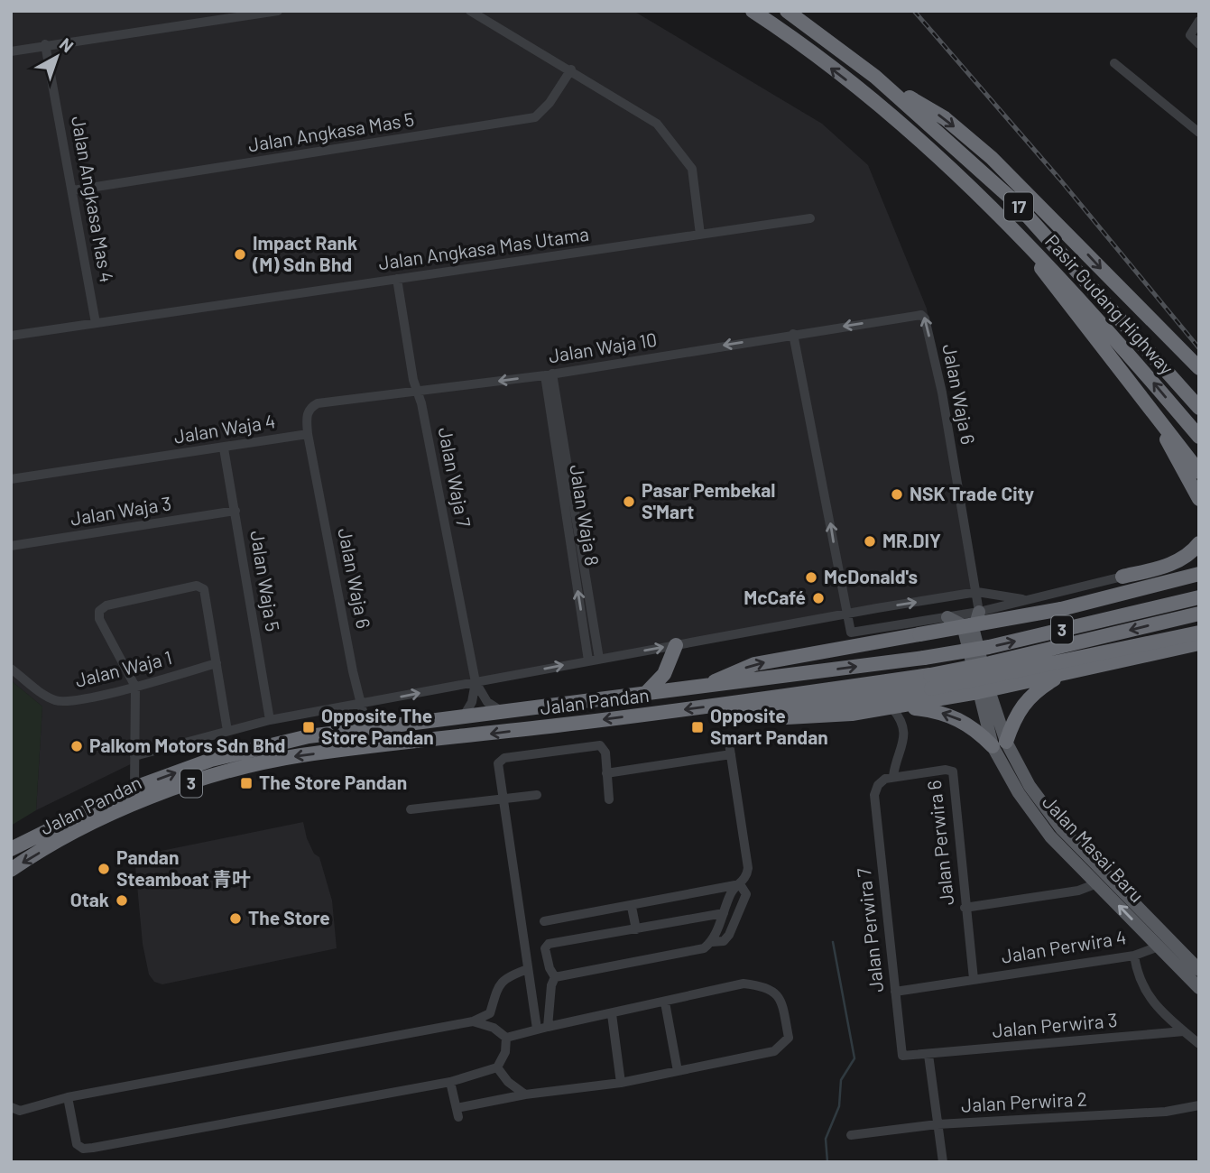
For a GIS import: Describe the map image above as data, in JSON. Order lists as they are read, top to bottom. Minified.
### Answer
{"streets":{"highway":["17","Pasir Gudang Highway","3","Jalan Pandan"],"main road":["Jalan Masai Baru"],"street":["Jalan Angkasa Mas 5","Jalan Angkasa Mas 4","Jalan Angkasa Mas Utama","Jalan Waja 10","Jalan Waja 6","Jalan Waja 4","Jalan Waja 7","Jalan Waja 3","Jalan Waja 8","Jalan Waja 5","Jalan Waja 1","Jalan Perwira 6","Jalan Perwira 7","Jalan Perwira 4","Jalan Perwira 3","Jalan Perwira 2"]},"crossings":[["Jalan Angkasa Mas 5","Jalan Angkasa Mas 4"],["Jalan Angkasa Mas 4","Jalan Angkasa Mas Utama"],["Jalan Angkasa Mas Utama","Jalan Waja 7"],["Jalan Waja 10","Jalan Waja 6"],["Jalan Waja 10","Jalan Waja 7"],["Jalan Waja 10","Jalan Waja 8"],["Jalan Waja 6","Jalan Waja 4"],["Jalan Waja 6","Jalan Pandan"],["Jalan Waja 6","Jalan Masai Baru"],["Jalan Waja 4","Jalan Waja 5"],["Jalan Waja 7","Jalan Pandan"],["Jalan Waja 3","Jalan Waja 5"],["Jalan Perwira 6","Jalan Perwira 7"],["Jalan Perwira 6","Jalan Perwira 4"],["Jalan Masai Baru","Jalan Perwira 4"],["Jalan Perwira 7","Jalan Perwira 3"]],"one_way":["Jalan Waja 10"],"places":{"other":["Impact Rank (M) Sdn Bhd","NSK Trade City","Pasar Pembekal S'Mart","MR.DIY","McDonald's","McCafé","Palkom Motors Sdn Bhd","Pandan Steamboat 青叶","Otak","The Store"],"transit":["Opposite The Store Pandan","Opposite Smart Pandan","The Store Pandan"]},"north":"top right"}
